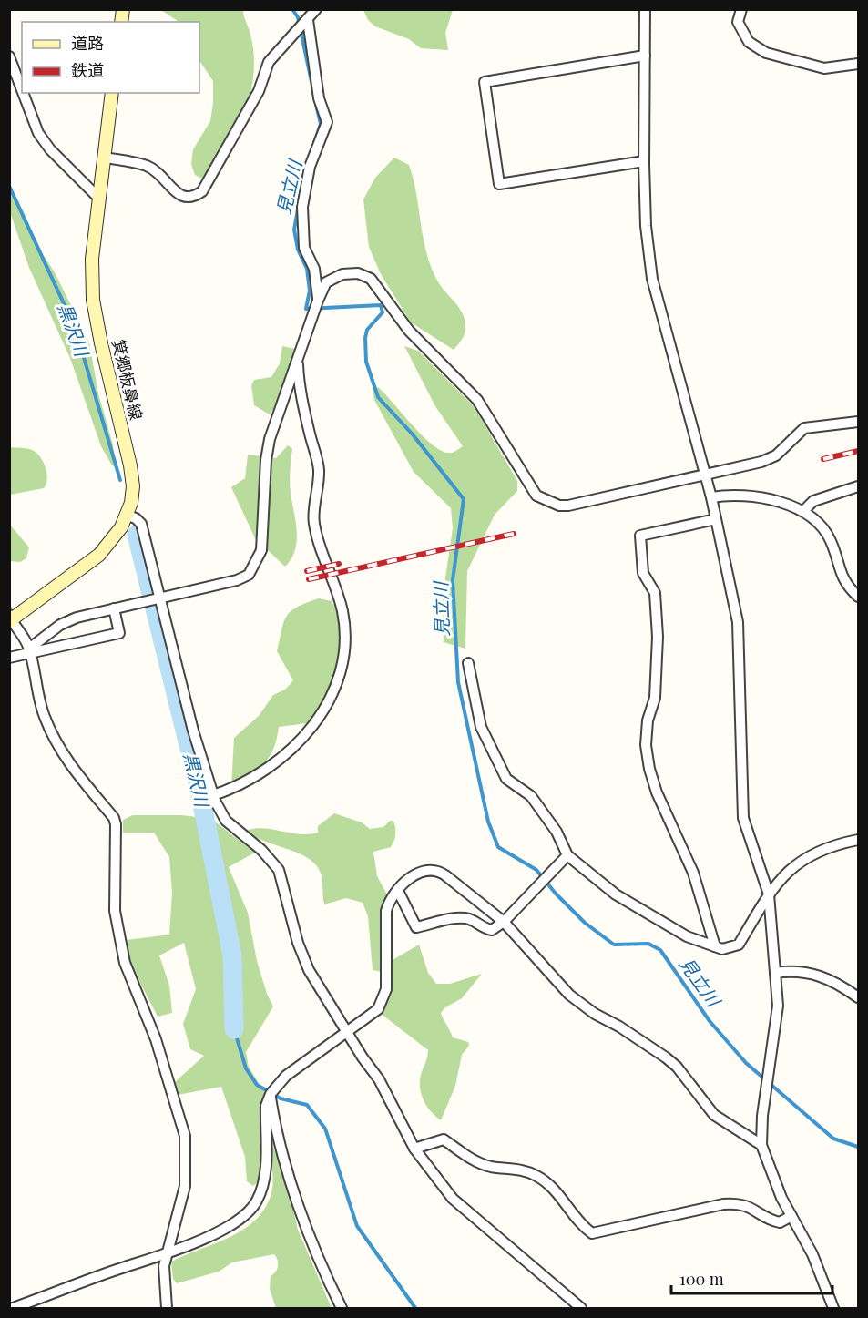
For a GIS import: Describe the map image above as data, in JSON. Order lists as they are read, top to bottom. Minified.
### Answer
{"streets":{"main road":["箕郷板鼻線"]},"water":["見立川","黒沢川"],"legend":["道路","鉄道"],"scale_bar":"100 m"}
